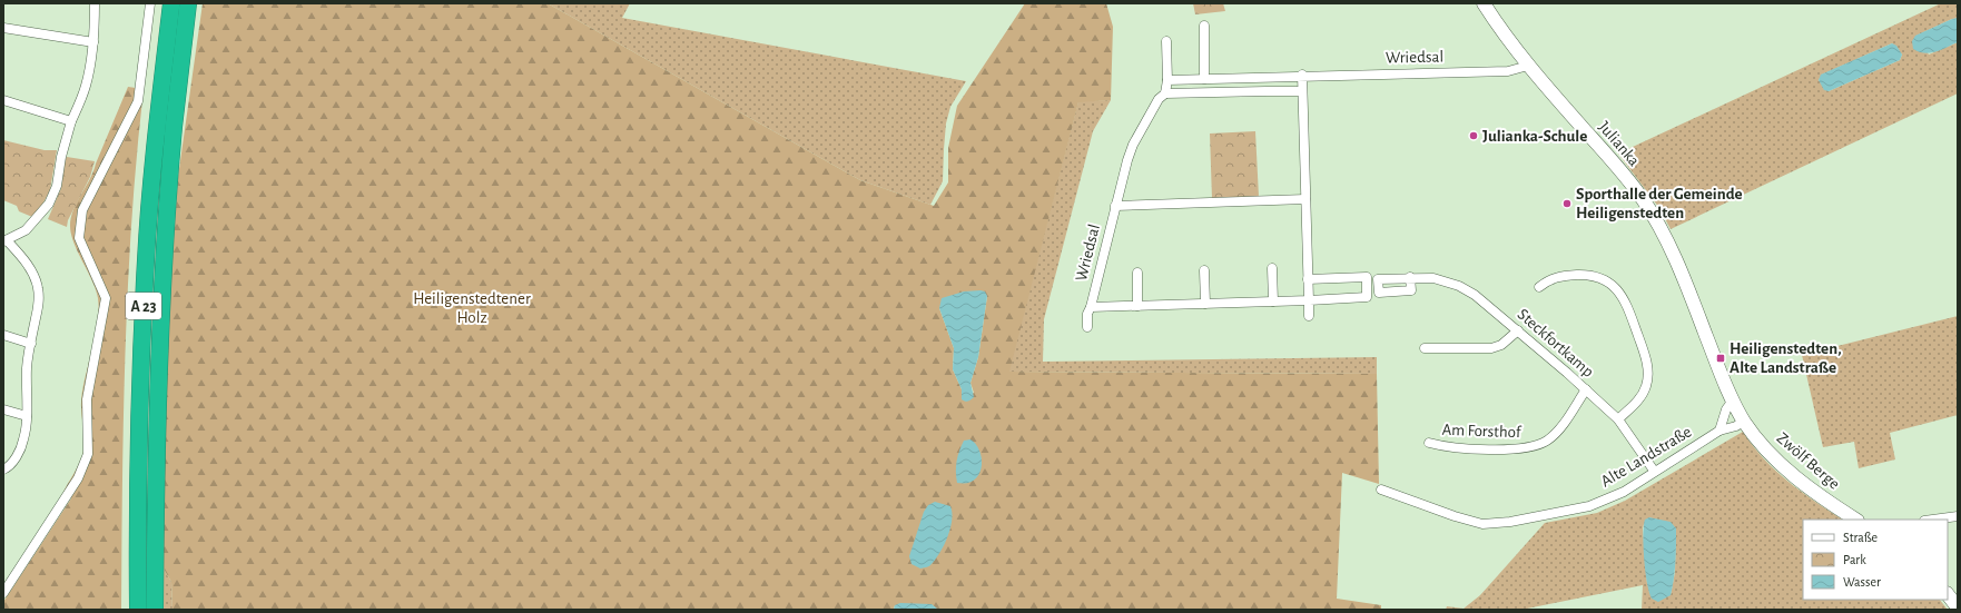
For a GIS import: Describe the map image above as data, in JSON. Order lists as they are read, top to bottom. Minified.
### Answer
{"streets":{"highway":["A 23"],"street":["Wriedsal","Julianka","Steckfortkamp","Am Forsthof","Alte Landstraße","Zwölf Berge"]},"crossings":[["Wriedsal","Julianka"],["Julianka","Alte Landstraße"],["Julianka","Zwölf Berge"],["Steckfortkamp","Am Forsthof"],["Steckfortkamp","Alte Landstraße"],["Alte Landstraße","Zwölf Berge"]],"parks":["Heiligenstedtener Holz"],"places":{"other":["Julianka-Schule","Sporthalle der Gemeinde Heiligenstedten"],"transit":["Heiligenstedten, Alte Landstraße"]},"legend":["Straße","Park","Wasser"]}
